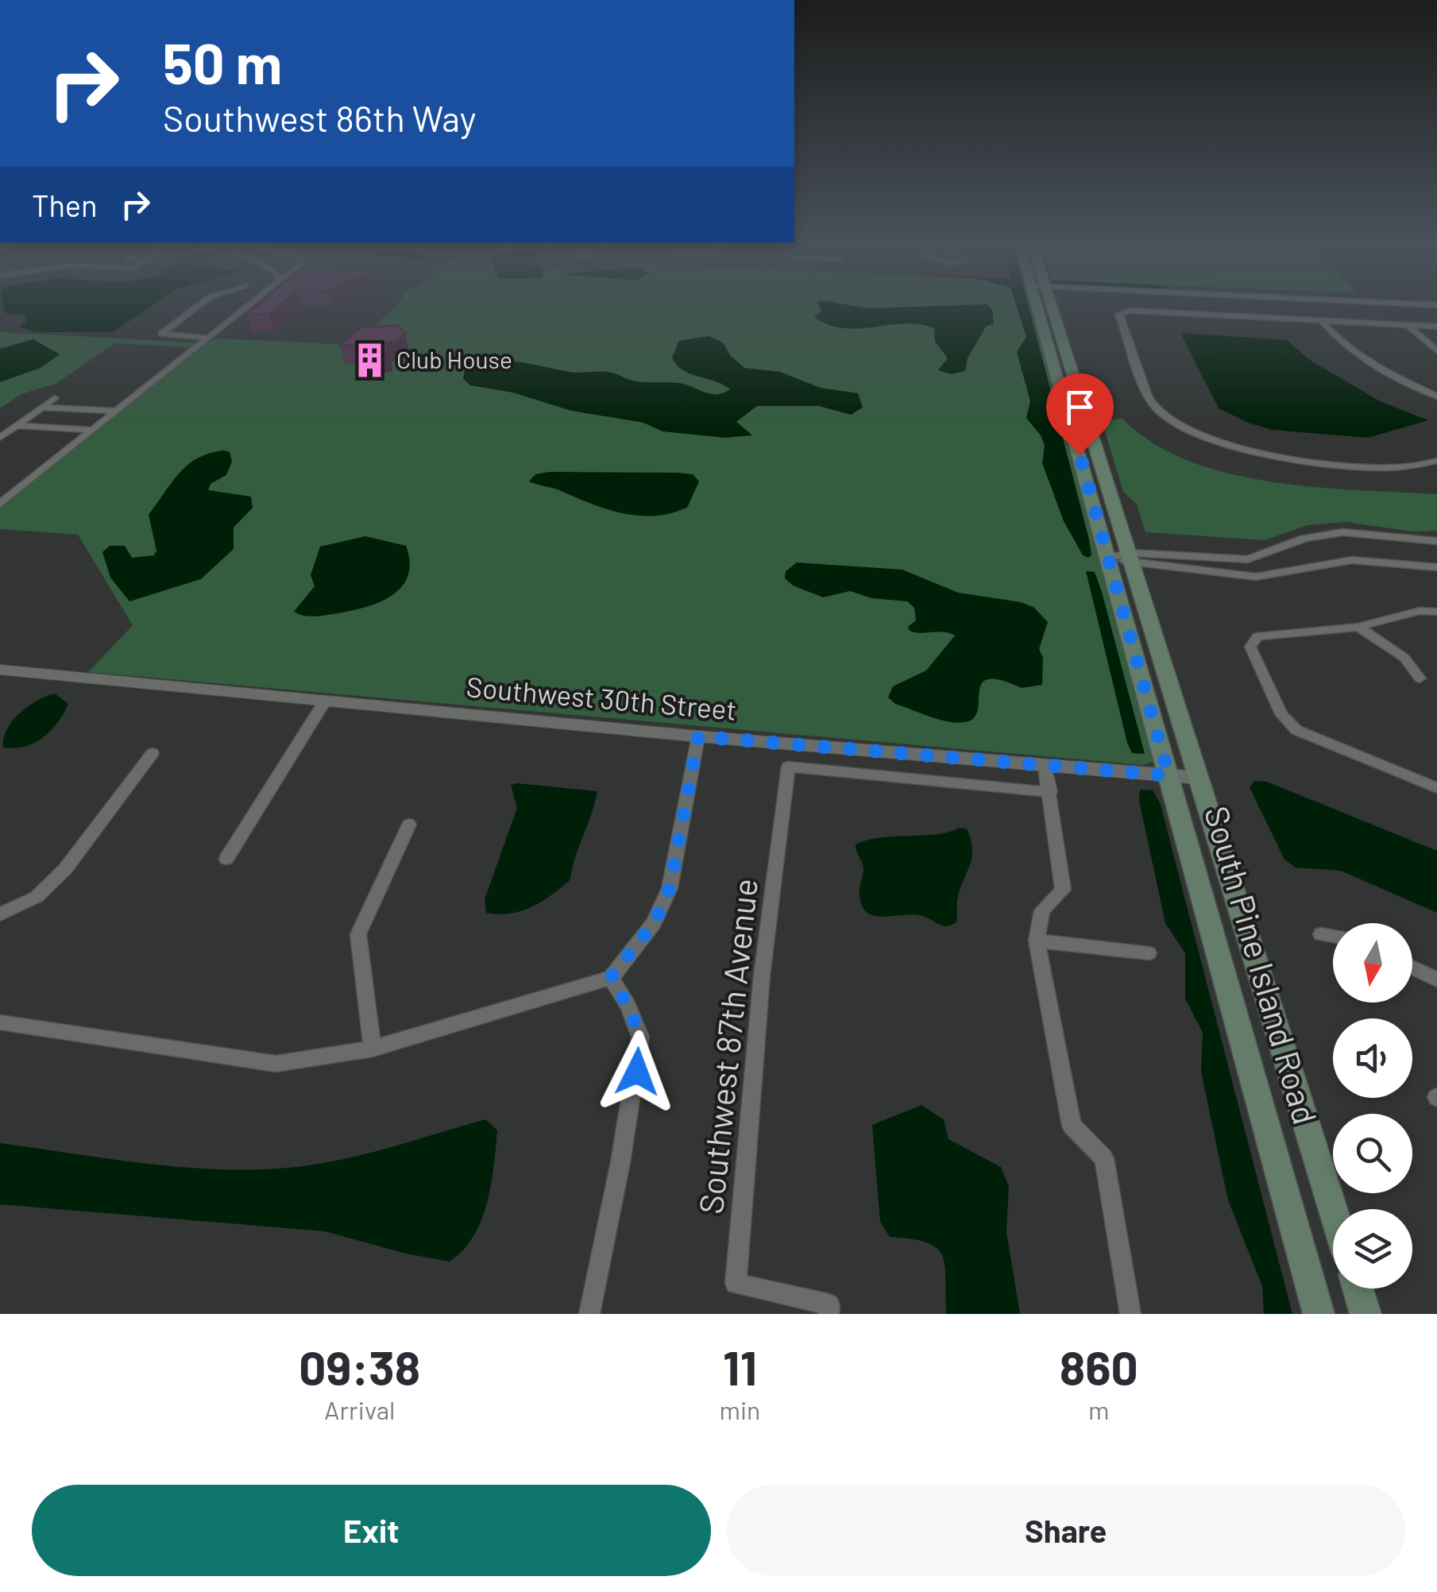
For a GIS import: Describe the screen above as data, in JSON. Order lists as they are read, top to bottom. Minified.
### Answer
{"streets":{"main road":["South Pine Island Road"],"street":["Southwest 30th Street","Southwest 87th Avenue"]},"crossings":[["Southwest 30th Street","South Pine Island Road"]],"places":{"building":["Club House"]},"north":"bottom","page":{"turn":["50 m","Southwest 86th Way"],"then":"Then","eta":["09:38","Arrival","11","min","860","m"],"buttons":["Exit","Share"]}}
